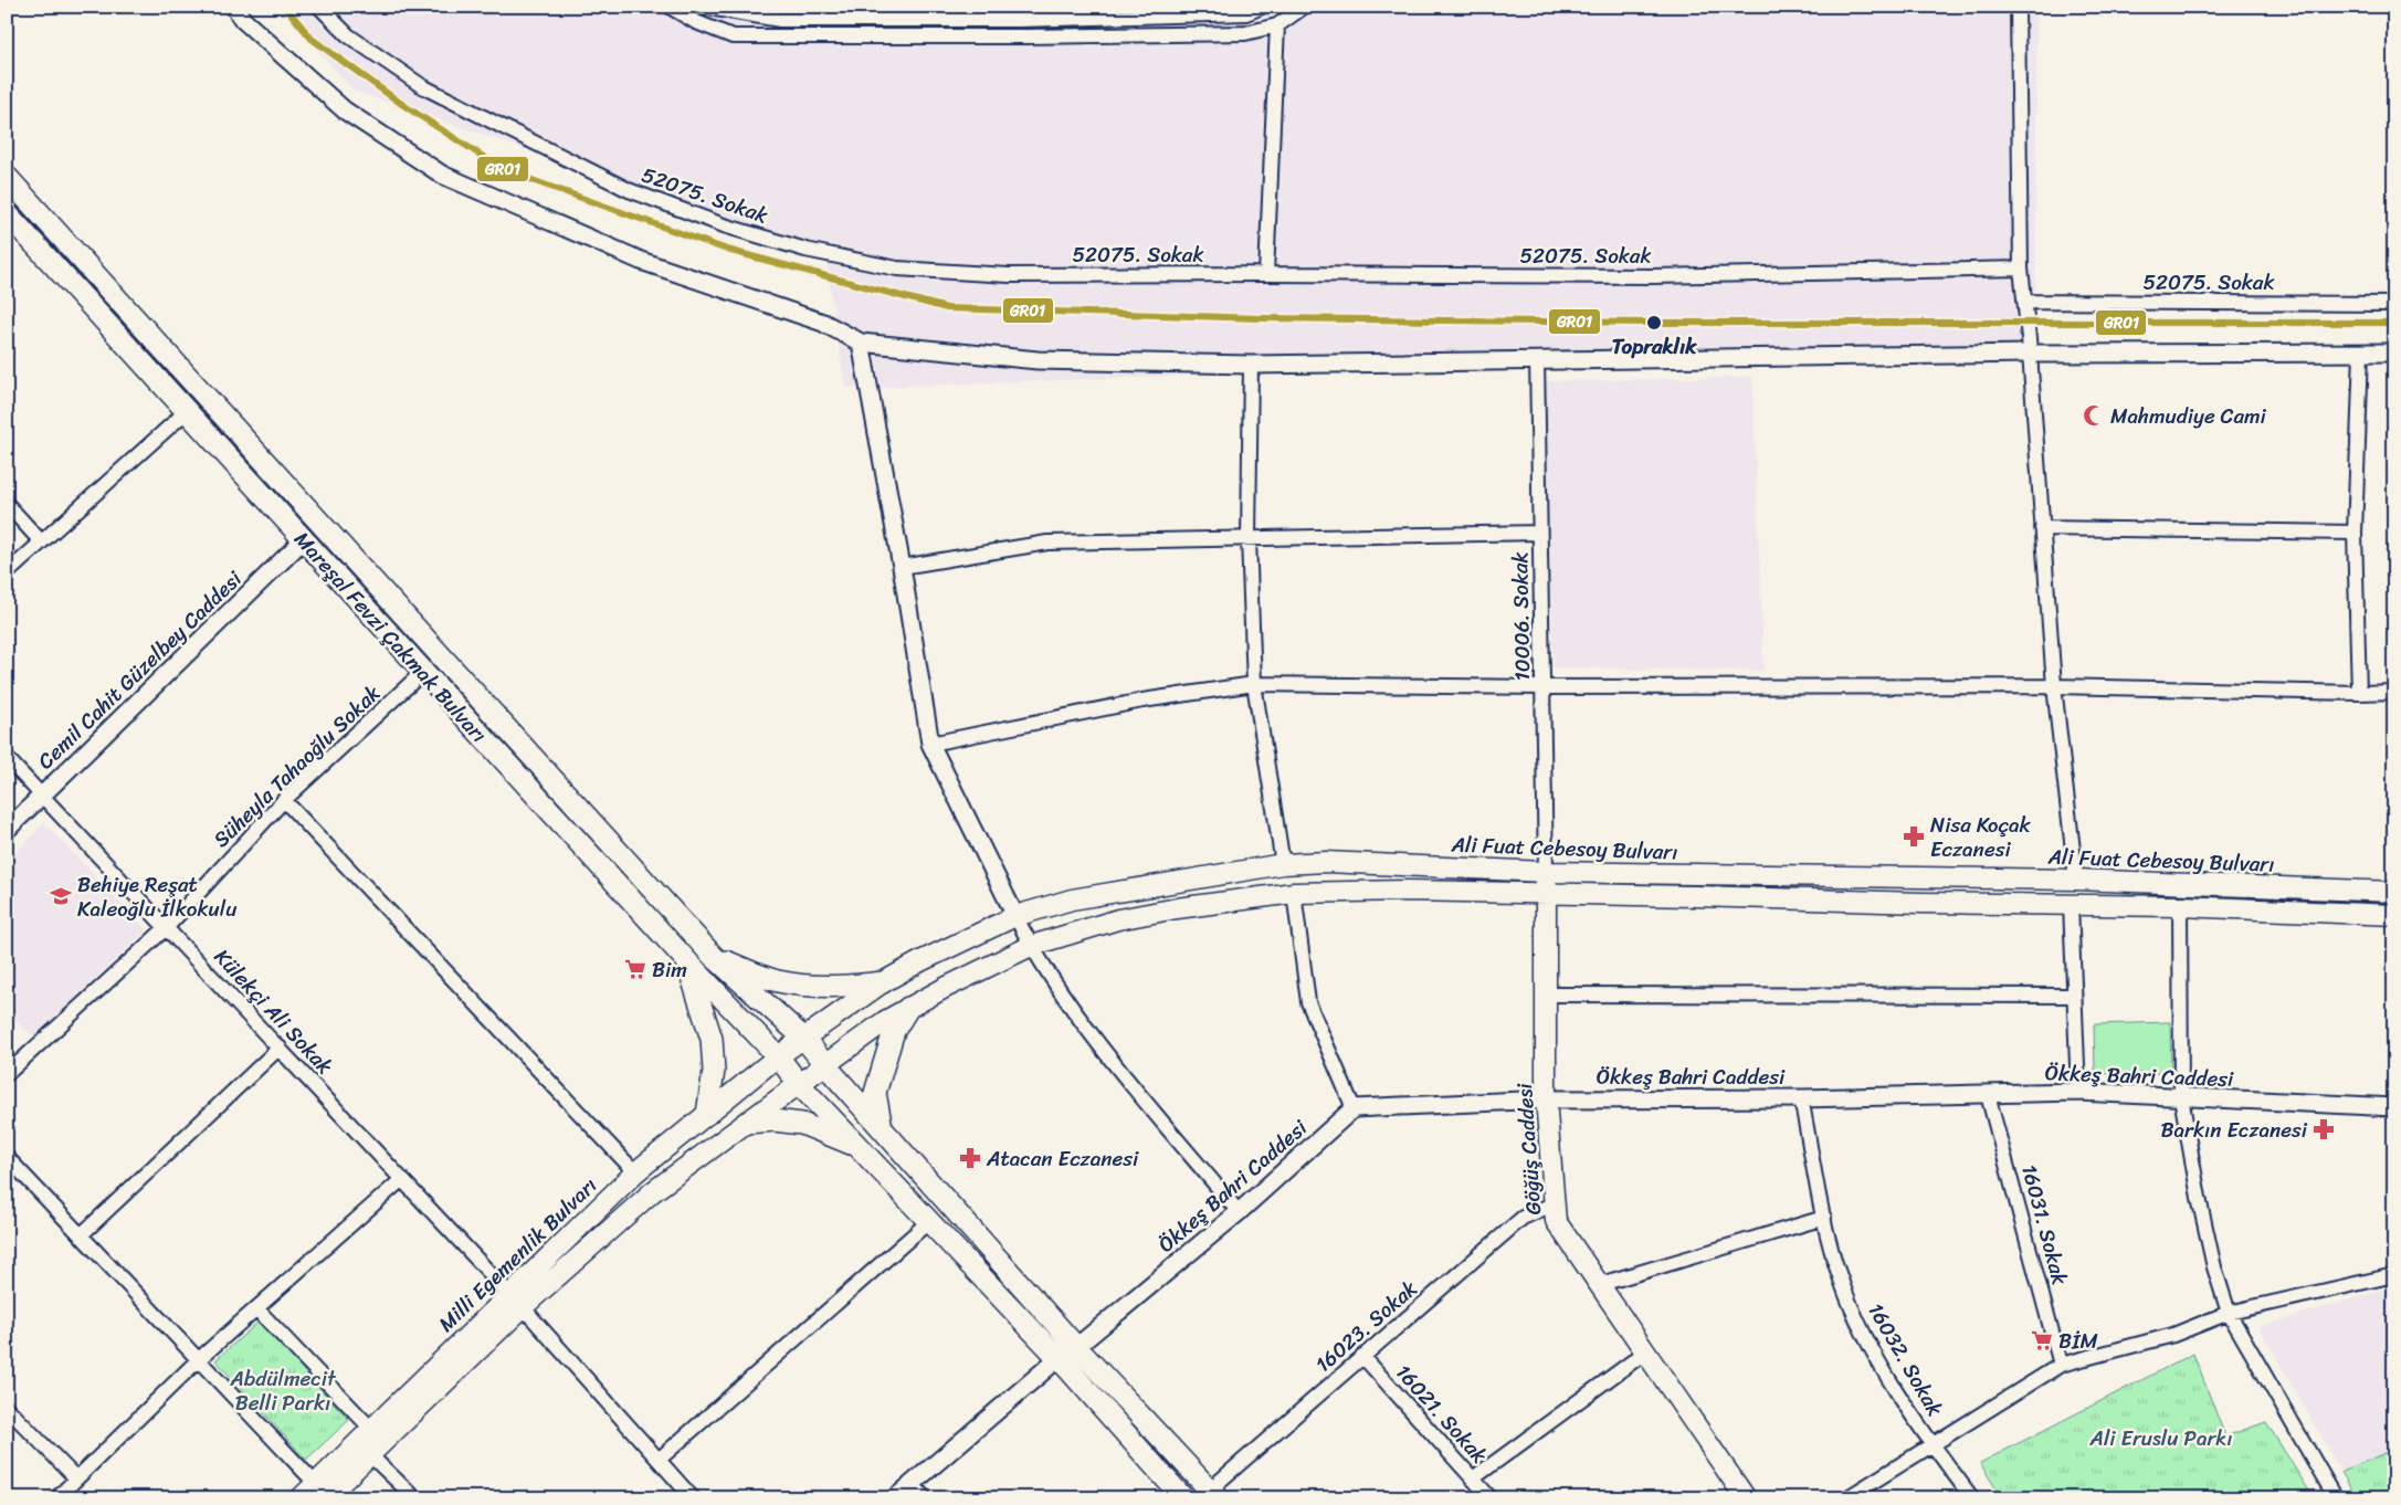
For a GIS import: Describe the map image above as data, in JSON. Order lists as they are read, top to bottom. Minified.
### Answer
{"streets":{"main road":["Mareşal Fevzi Çakmak Bulvarı","Ali Fuat Cebesoy Bulvarı","Göğüş Caddesi","Milli Egemenlik Bulvarı"],"street":["52075. Sokak","10006. Sokak","Cemil Cahit Güzelbey Caddesi","Süheyla Tahaoğlu Sokak","Külekçi Ali Sokak","Ökkeş Bahri Caddesi","16031. Sokak","16023. Sokak","16032. Sokak","16021. Sokak"]},"crossings":[["10006. Sokak","Ali Fuat Cebesoy Bulvarı"],["10006. Sokak","Göğüş Caddesi"],["Mareşal Fevzi Çakmak Bulvarı","Cemil Cahit Güzelbey Caddesi"],["Mareşal Fevzi Çakmak Bulvarı","Süheyla Tahaoğlu Sokak"],["Mareşal Fevzi Çakmak Bulvarı","Ali Fuat Cebesoy Bulvarı"],["Mareşal Fevzi Çakmak Bulvarı","Milli Egemenlik Bulvarı"],["Cemil Cahit Güzelbey Caddesi","Külekçi Ali Sokak"],["Süheyla Tahaoğlu Sokak","Külekçi Ali Sokak"],["Ali Fuat Cebesoy Bulvarı","Göğüş Caddesi"],["Ali Fuat Cebesoy Bulvarı","Milli Egemenlik Bulvarı"],["Külekçi Ali Sokak","Milli Egemenlik Bulvarı"],["Ökkeş Bahri Caddesi","Göğüş Caddesi"],["Ökkeş Bahri Caddesi","16031. Sokak"],["Ökkeş Bahri Caddesi","16032. Sokak"],["Göğüş Caddesi","Milli Egemenlik Bulvarı"],["Göğüş Caddesi","16023. Sokak"],["16023. Sokak","16021. Sokak"]],"parks":["Abdülmecit Belli Parkı","Ali Eruslu Parkı"],"places":{"other":["Topraklık"],"mosque":["Mahmudiye Cami"],"pharmacy":["Nisa Koçak Eczanesi","Barkın Eczanesi","Atacan Eczanesi"],"school or university":["Behiye Reşat Kaleoğlu İlkokulu"],"supermarket":["Bim","BİM"]},"lines":["transit line GR01"]}
